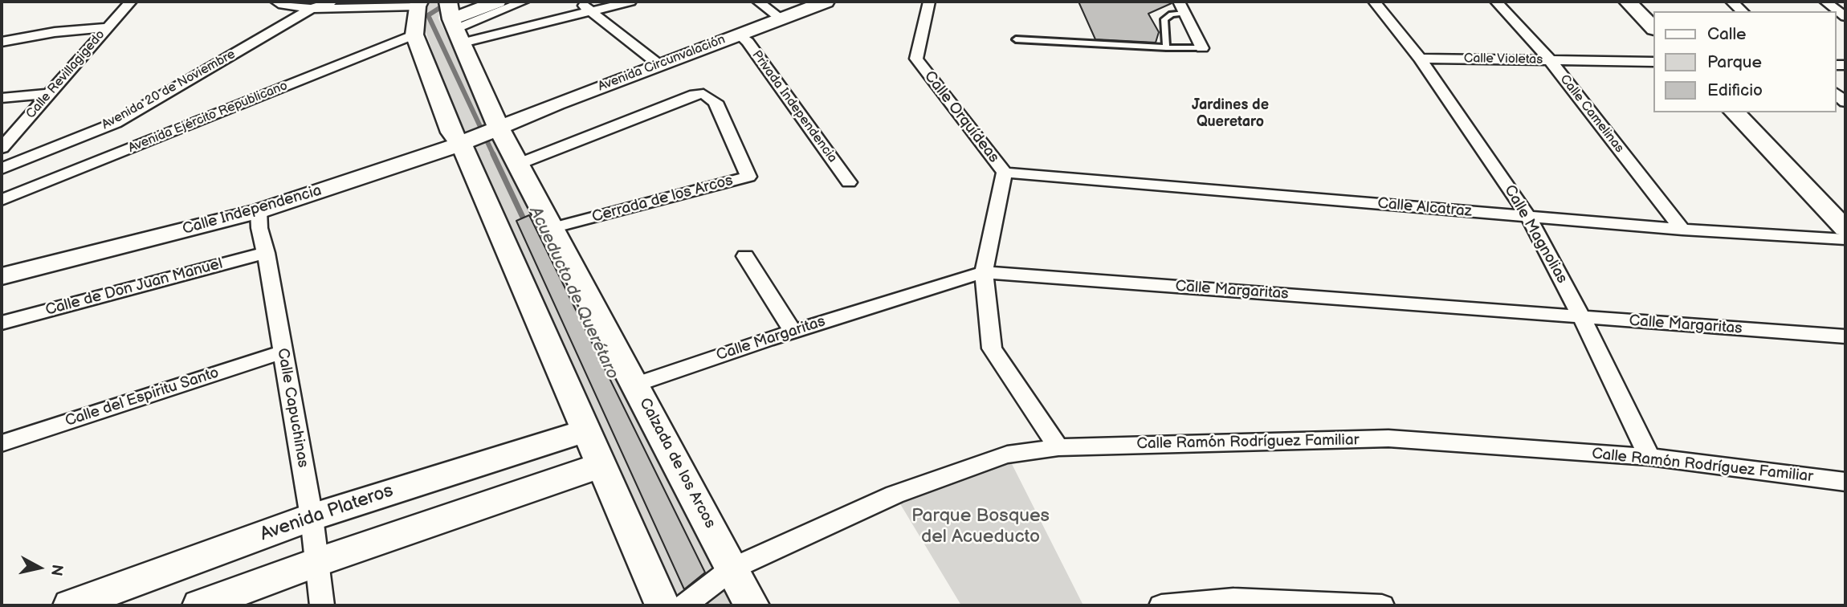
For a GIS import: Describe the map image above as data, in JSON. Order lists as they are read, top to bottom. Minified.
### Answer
{"streets":{"main road":["Avenida Circunvalación","Calle Independencia","Calzada de los Arcos","Avenida Plateros"],"street":["Calle Violetas","Calle Revillagigedo","Avenida 20 de Noviembre","Privada Independencia","Calle Camelinas","Avenida Ejército Republicano","Calle Orquídeas","Cerrada de los Arcos","Calle Alcatraz","Calle Magnolias","Calle de Don Juan Manuel","Calle Margaritas","Calle del Espiritu Santo","Calle Capuchinas","Calle Ramón Rodríguez Familiar"]},"crossings":[["Calle Violetas","Calle Camelinas"],["Calle Violetas","Calle Magnolias"],["Avenida Circunvalación","Privada Independencia"],["Avenida Circunvalación","Calle Independencia"],["Avenida Circunvalación","Calzada de los Arcos"],["Calle Camelinas","Calle Alcatraz"],["Calle Orquídeas","Calle Alcatraz"],["Calle Orquídeas","Calle Margaritas"],["Calle Orquídeas","Calle Ramón Rodríguez Familiar"],["Cerrada de los Arcos","Calzada de los Arcos"],["Calle Alcatraz","Calle Magnolias"],["Calle Independencia","Calle Capuchinas"],["Calle Independencia","Calzada de los Arcos"],["Calle Magnolias","Calle Margaritas"],["Calle Magnolias","Calle Ramón Rodríguez Familiar"],["Calle de Don Juan Manuel","Calle Capuchinas"],["Calle Margaritas","Calzada de los Arcos"],["Calle del Espiritu Santo","Calle Capuchinas"],["Calle Capuchinas","Avenida Plateros"],["Calle Ramón Rodríguez Familiar","Calzada de los Arcos"]],"districts":["Jardines de Queretaro"],"water":["Acueducto de Querétaro"],"parks":["Parque Bosques del Acueducto"],"legend":["Calle","Parque","Edificio"],"north":"right"}
